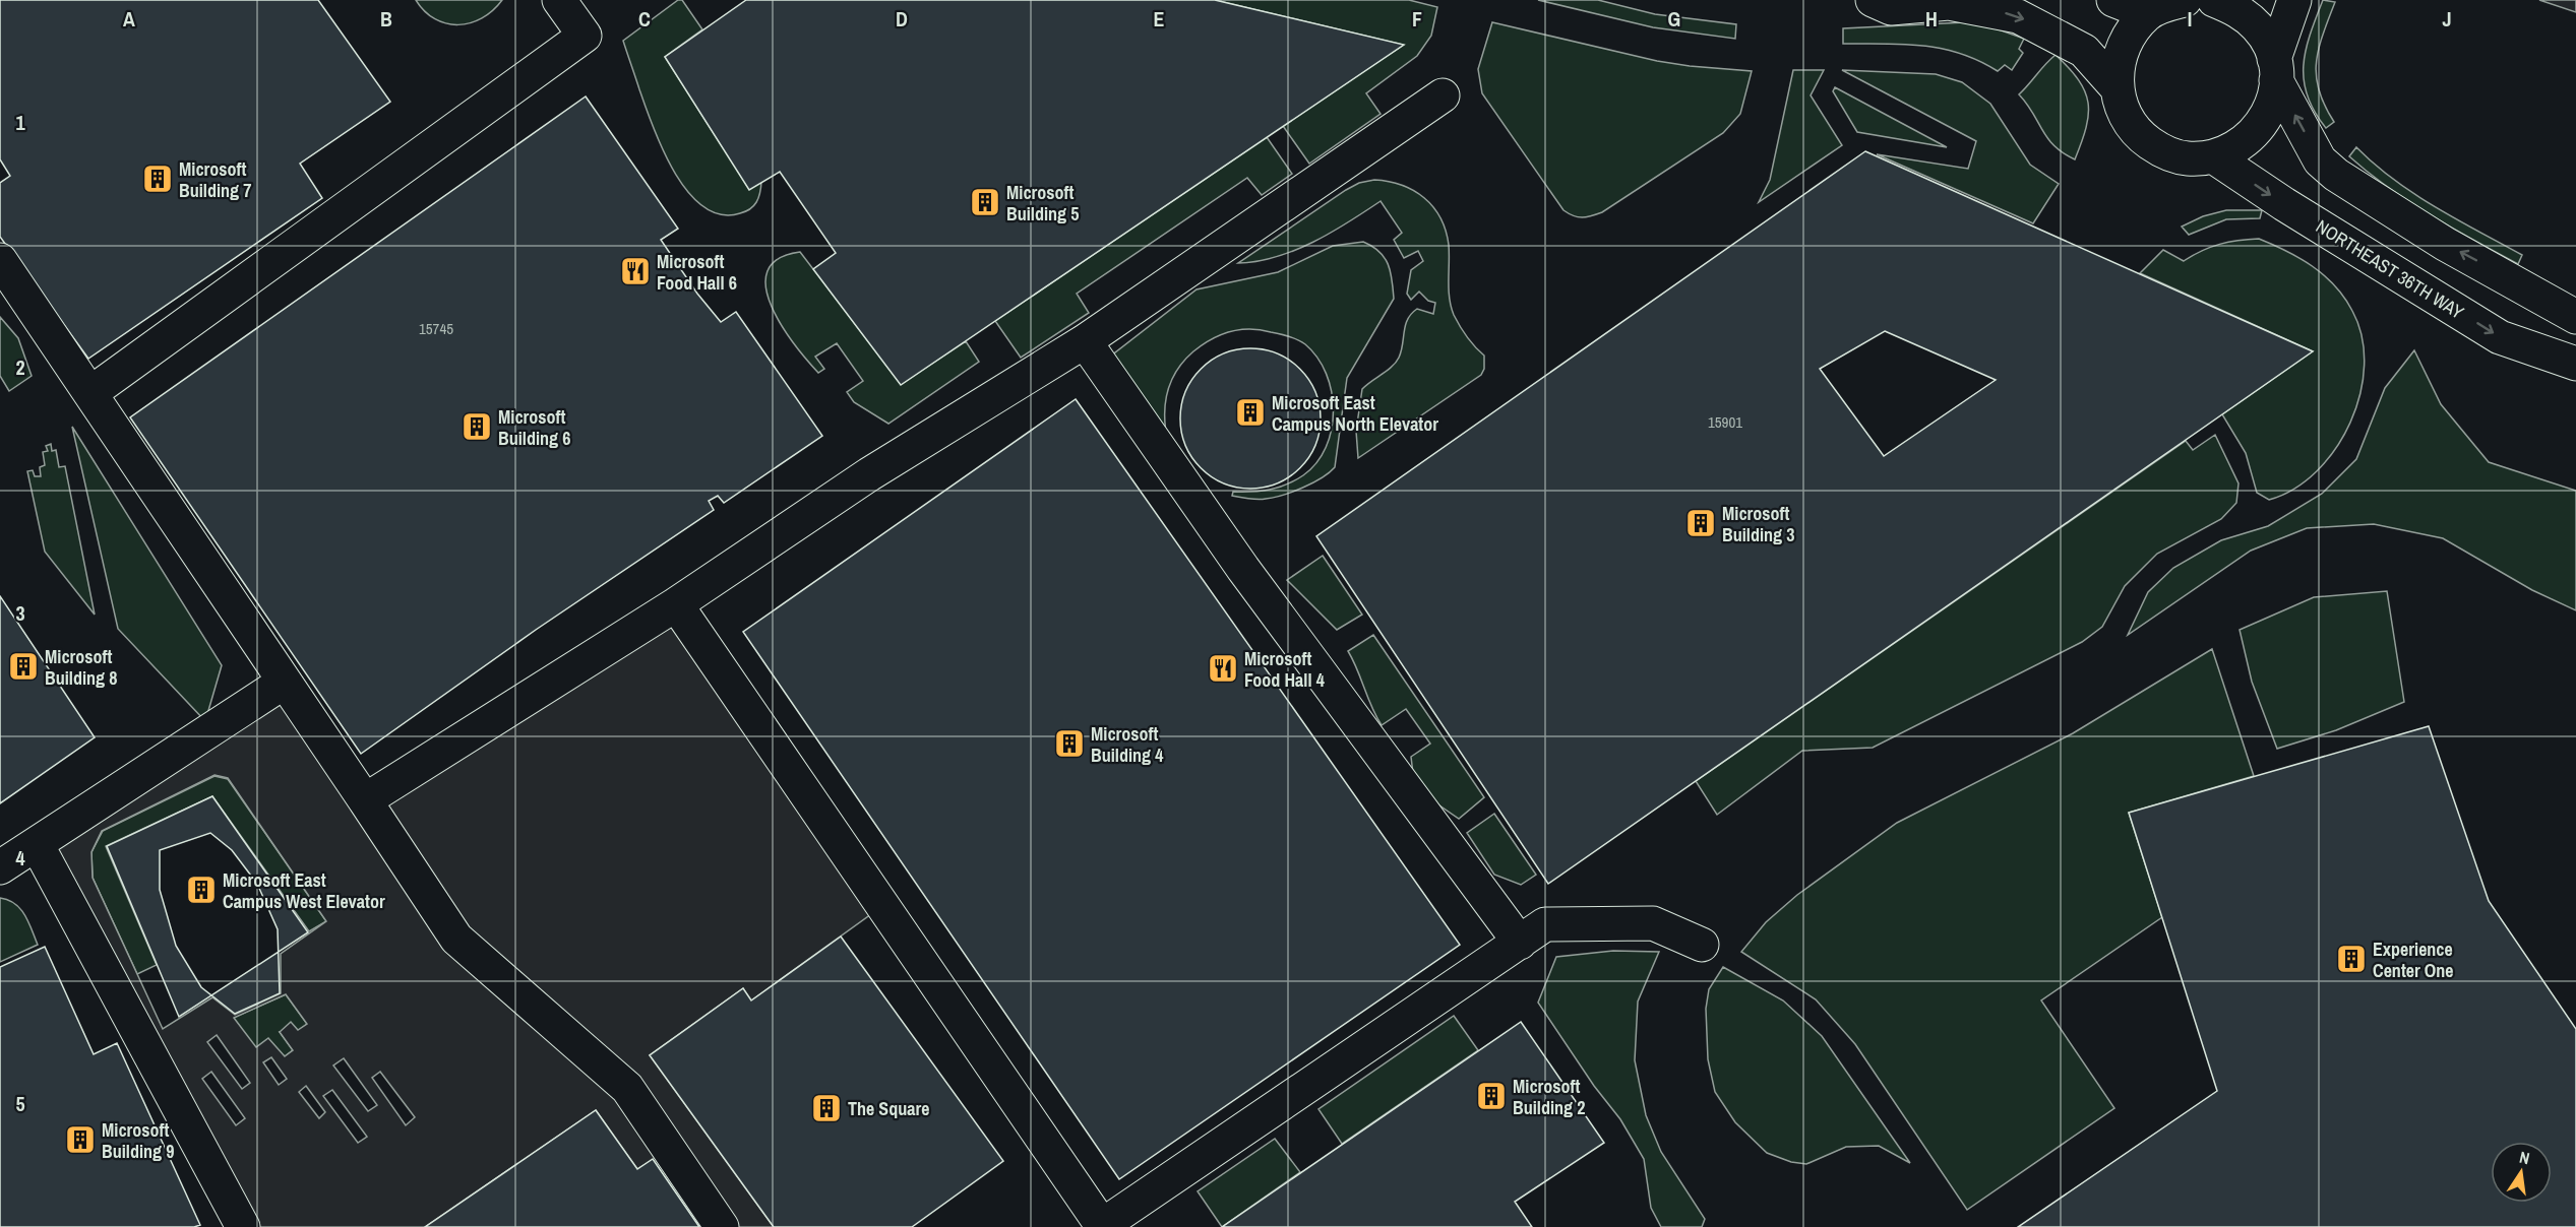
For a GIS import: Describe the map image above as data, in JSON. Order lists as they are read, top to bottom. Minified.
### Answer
{"streets":{"street":["NORTHEAST 36TH WAY"]},"places":{"building":["Microsoft Building 7","Microsoft Building 5","Microsoft East Campus North Elevator","Microsoft Building 6","Microsoft Building 3","Microsoft Building 8","Microsoft Building 4","Microsoft East Campus West Elevator","Experience Center One","Microsoft Building 2","The Square","Microsoft Building 9"],"restaurant":["Microsoft Food Hall 6","Microsoft Food Hall 4"]},"house_numbers":["15745","15901"],"north":"top","grid":{"columns":["A","B","C","D","E","F","G","H","I","J"],"rows":["1","2","3","4","5"]}}
